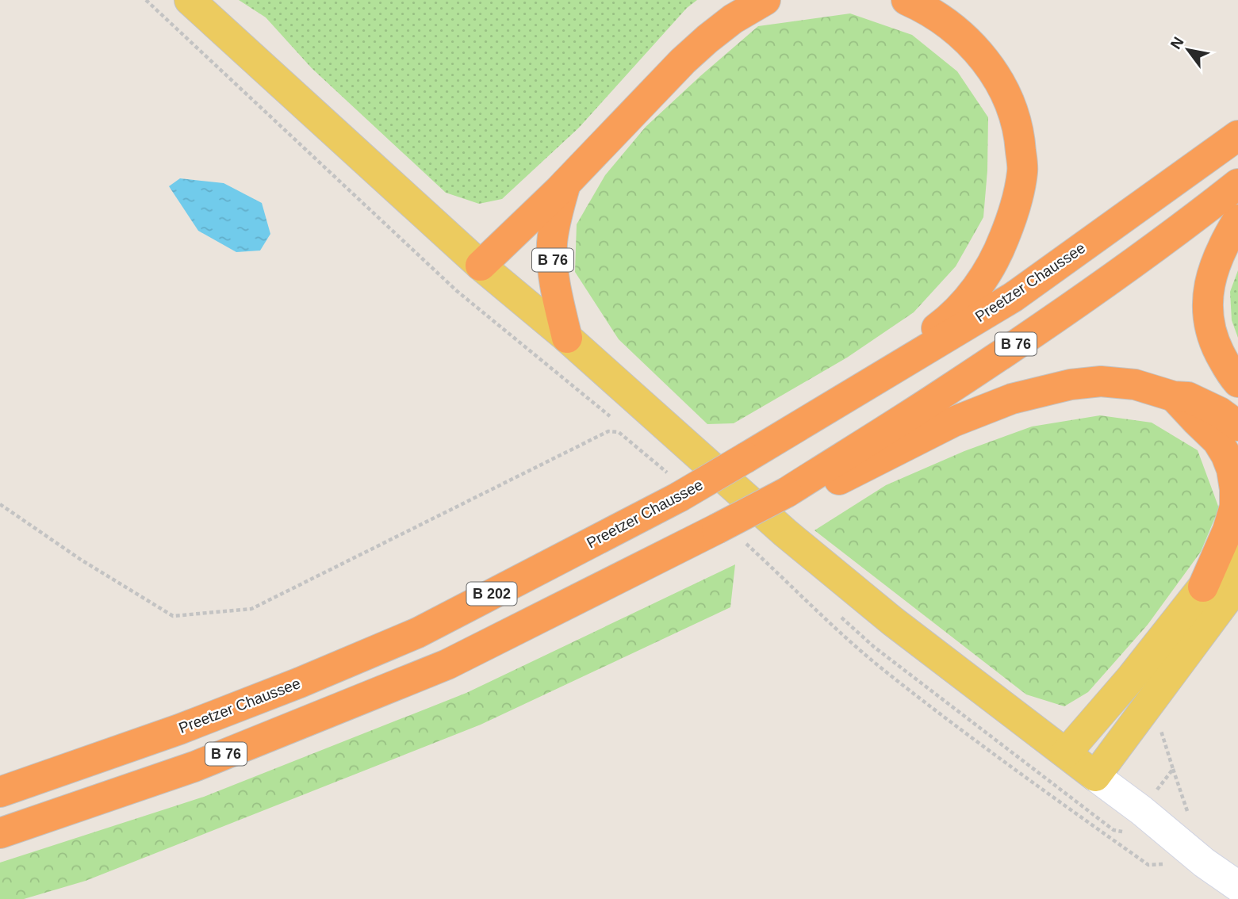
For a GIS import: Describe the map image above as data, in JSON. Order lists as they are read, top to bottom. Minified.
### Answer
{"streets":{"highway":["B 76","Preetzer Chaussee","B 202"]},"crossings":[["B 76","Preetzer Chaussee"]],"north":"top left"}
